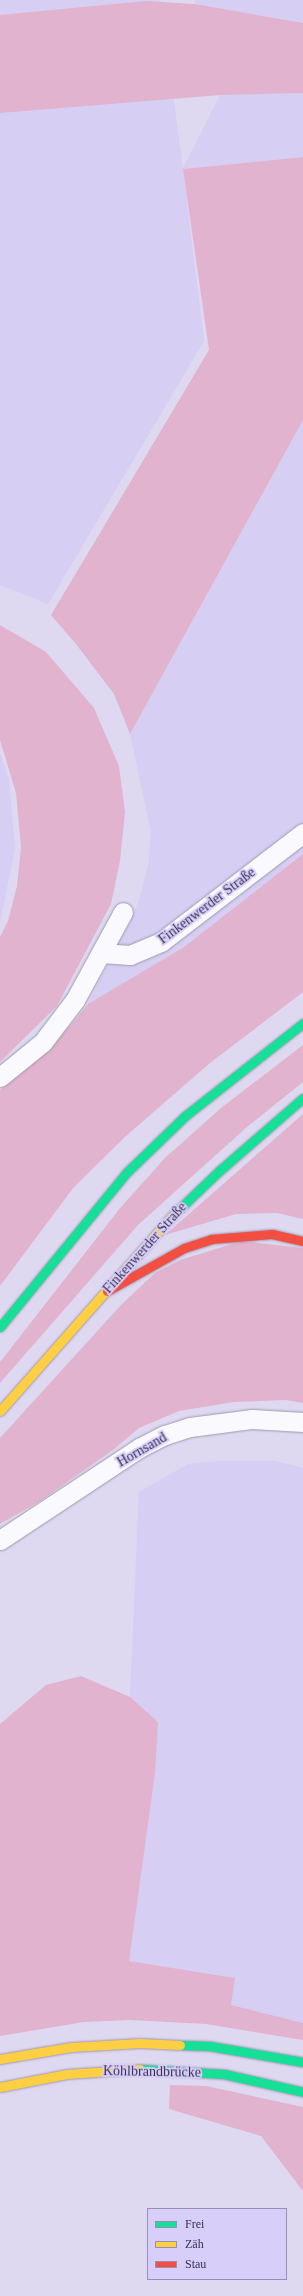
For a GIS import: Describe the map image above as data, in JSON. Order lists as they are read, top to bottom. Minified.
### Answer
{"streets":{"main road":["Finkenwerder Straße","Köhlbrandbrücke"],"street":["Hornsand"]},"legend":["Frei","Zäh","Stau"]}
